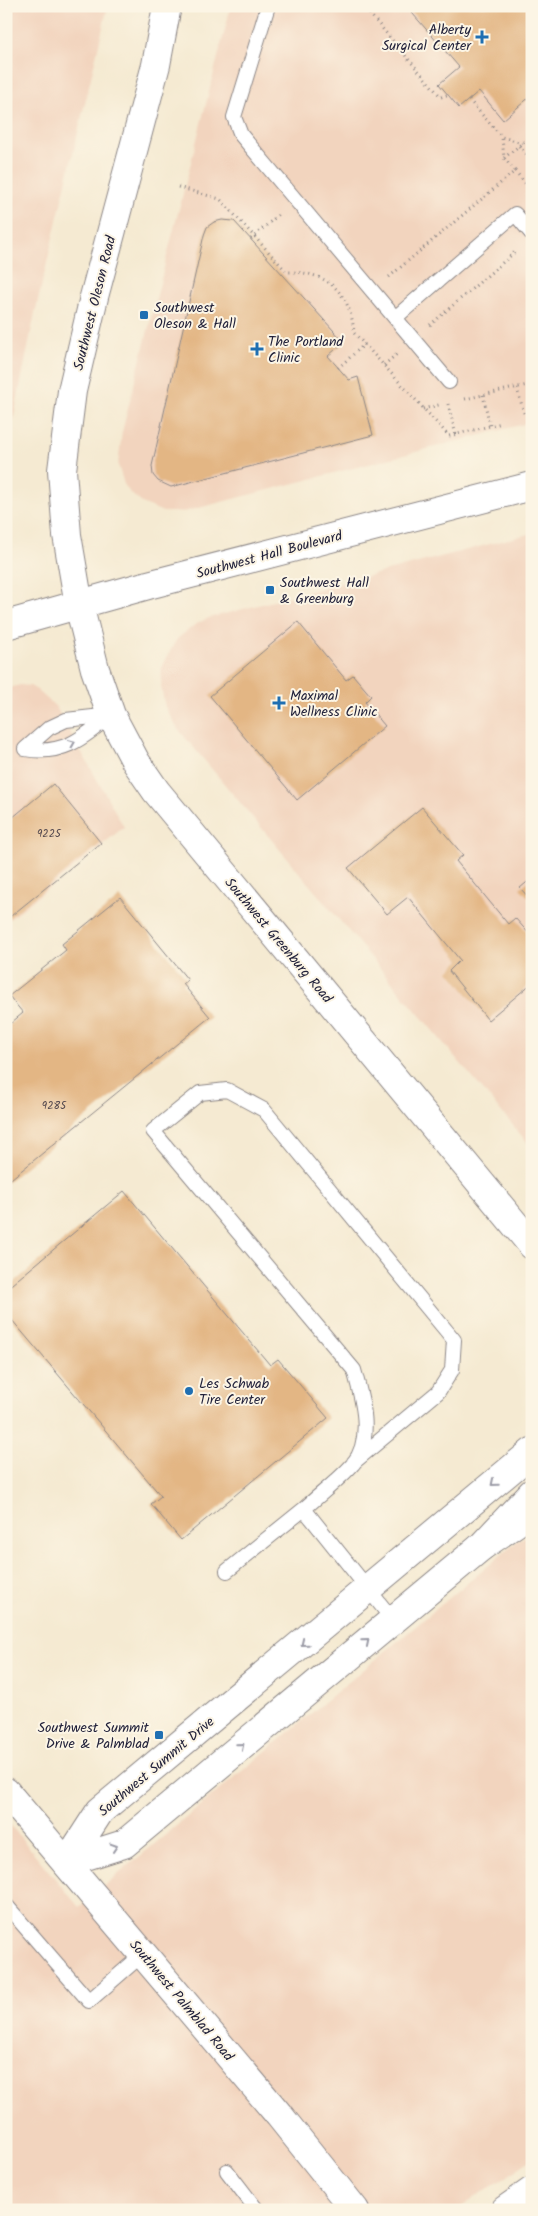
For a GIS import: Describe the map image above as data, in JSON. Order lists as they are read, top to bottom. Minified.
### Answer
{"streets":{"main road":["Southwest Oleson Road","Southwest Hall Boulevard","Southwest Greenburg Road","Southwest Summit Drive","Southwest Palmblad Road"]},"crossings":[["Southwest Oleson Road","Southwest Hall Boulevard"],["Southwest Oleson Road","Southwest Greenburg Road"],["Southwest Hall Boulevard","Southwest Greenburg Road"],["Southwest Summit Drive","Southwest Palmblad Road"]],"places":{"health":["Alberty Surgical Center","The Portland Clinic","Maximal Wellness Clinic"],"transit":["Southwest Oleson & Hall","Southwest Hall & Greenburg","Southwest Summit Drive & Palmblad"],"other":["Les Schwab Tire Center"]},"house_numbers":["9225","9285"]}
